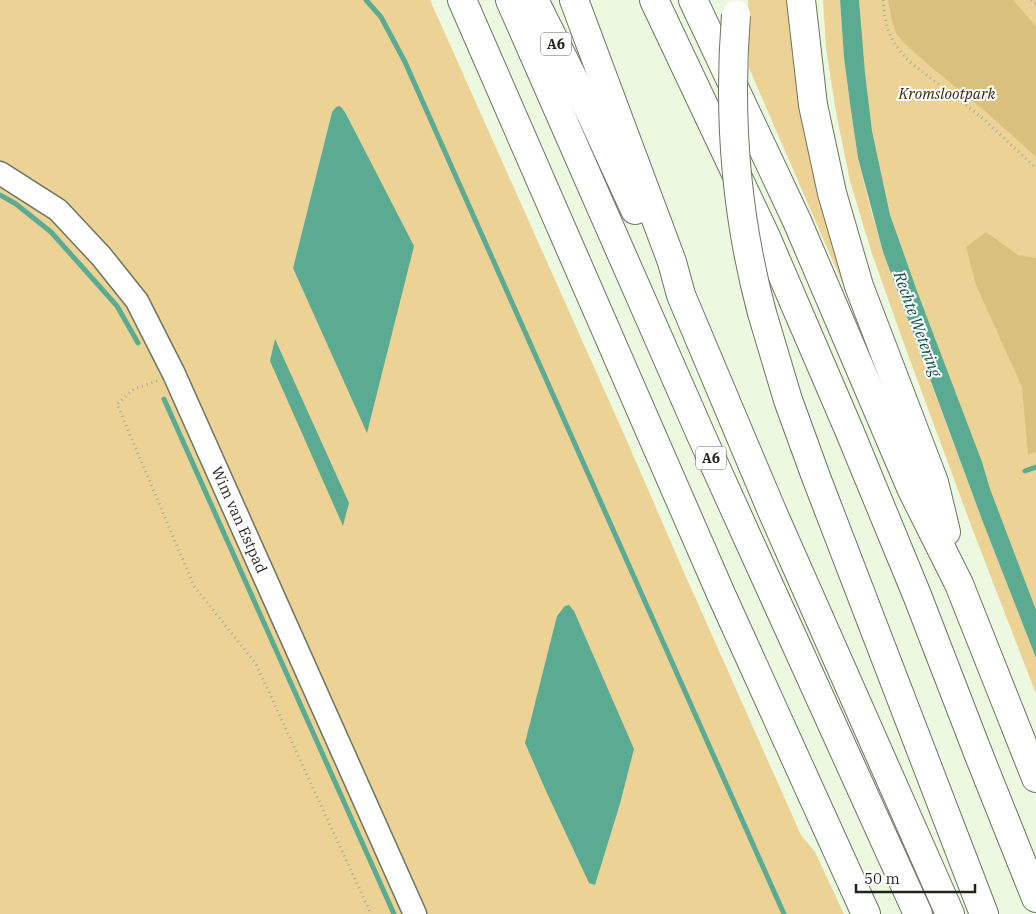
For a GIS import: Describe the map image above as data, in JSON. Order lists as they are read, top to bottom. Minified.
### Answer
{"streets":{"highway":["A6"],"street":["Wim van Estpad"]},"water":["Rechte Wetering"],"parks":["Kromslootpark"],"scale_bar":"50 m"}
